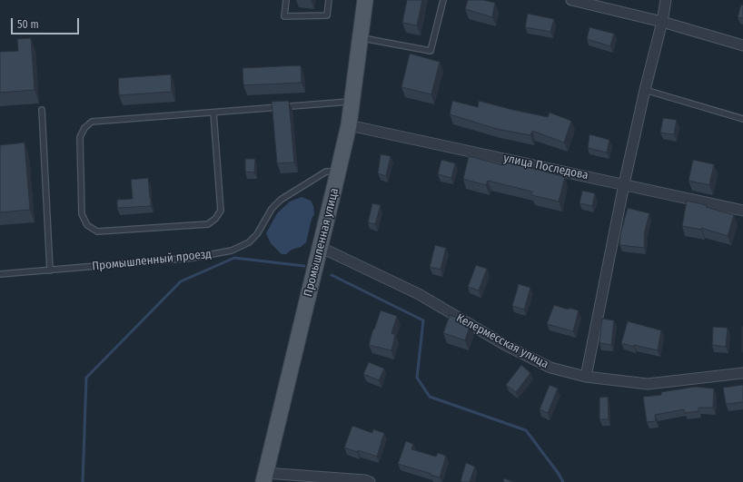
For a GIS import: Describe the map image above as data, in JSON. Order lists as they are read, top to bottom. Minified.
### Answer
{"streets":{"main road":["Промышленная улица"],"street":["улица Последова","Келермесская улица"],"lane":["Промышленный проезд"]},"crossings":[["улица Последова","Промышленная улица"],["Промышленная улица","Промышленный проезд"],["Промышленная улица","Келермесская улица"]],"scale_bar":"50 m"}
